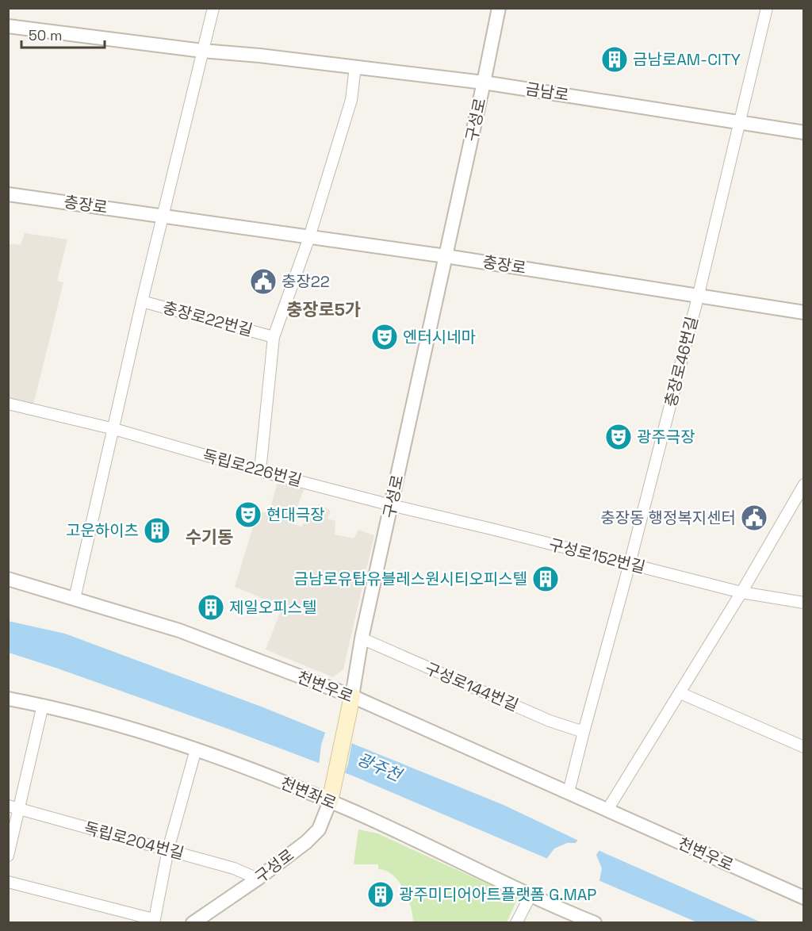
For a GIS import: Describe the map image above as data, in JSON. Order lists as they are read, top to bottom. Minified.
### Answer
{"streets":{"main road":["구성로"],"street":["금남로","충장로","충장로22번길","충장로46번길","독립로226번길","구성로152번길","천변우로","구성로144번길","천변좌로","독립로204번길"]},"crossings":[["금남로","구성로"],["구성로","충장로"],["구성로","독립로226번길"],["구성로","구성로152번길"],["구성로","천변우로"],["구성로","구성로144번길"],["구성로","천변좌로"],["구성로","독립로204번길"],["충장로","충장로22번길"],["충장로","충장로46번길"],["충장로22번길","독립로226번길"],["충장로46번길","구성로152번길"],["독립로226번길","구성로152번길"]],"districts":["충장로5가","수기동"],"water":["광주천"],"places":{"building":["금남로AM-CITY","고운하이츠","금남로유탑유블레스원시티오피스텔","제일오피스텔","광주미디어아트플랫폼 G.MAP"],"public building":["충장22","충장동 행정복지센터"],"theatre":["엔터시네마","광주극장","현대극장"]},"scale_bar":"50 m"}
